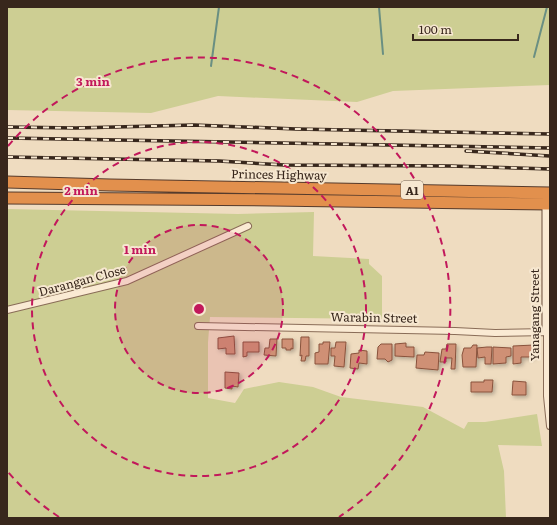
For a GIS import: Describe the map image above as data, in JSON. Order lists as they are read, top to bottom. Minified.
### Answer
{"streets":{"highway":["Princes Highway","A1"],"street":["Darangan Close","Yanagang Street","Warabin Street"]},"crossings":[["A1","Yanagang Street"],["Yanagang Street","Warabin Street"]],"scale_bar":"100 m","rings":["3 min","2 min","1 min"]}
